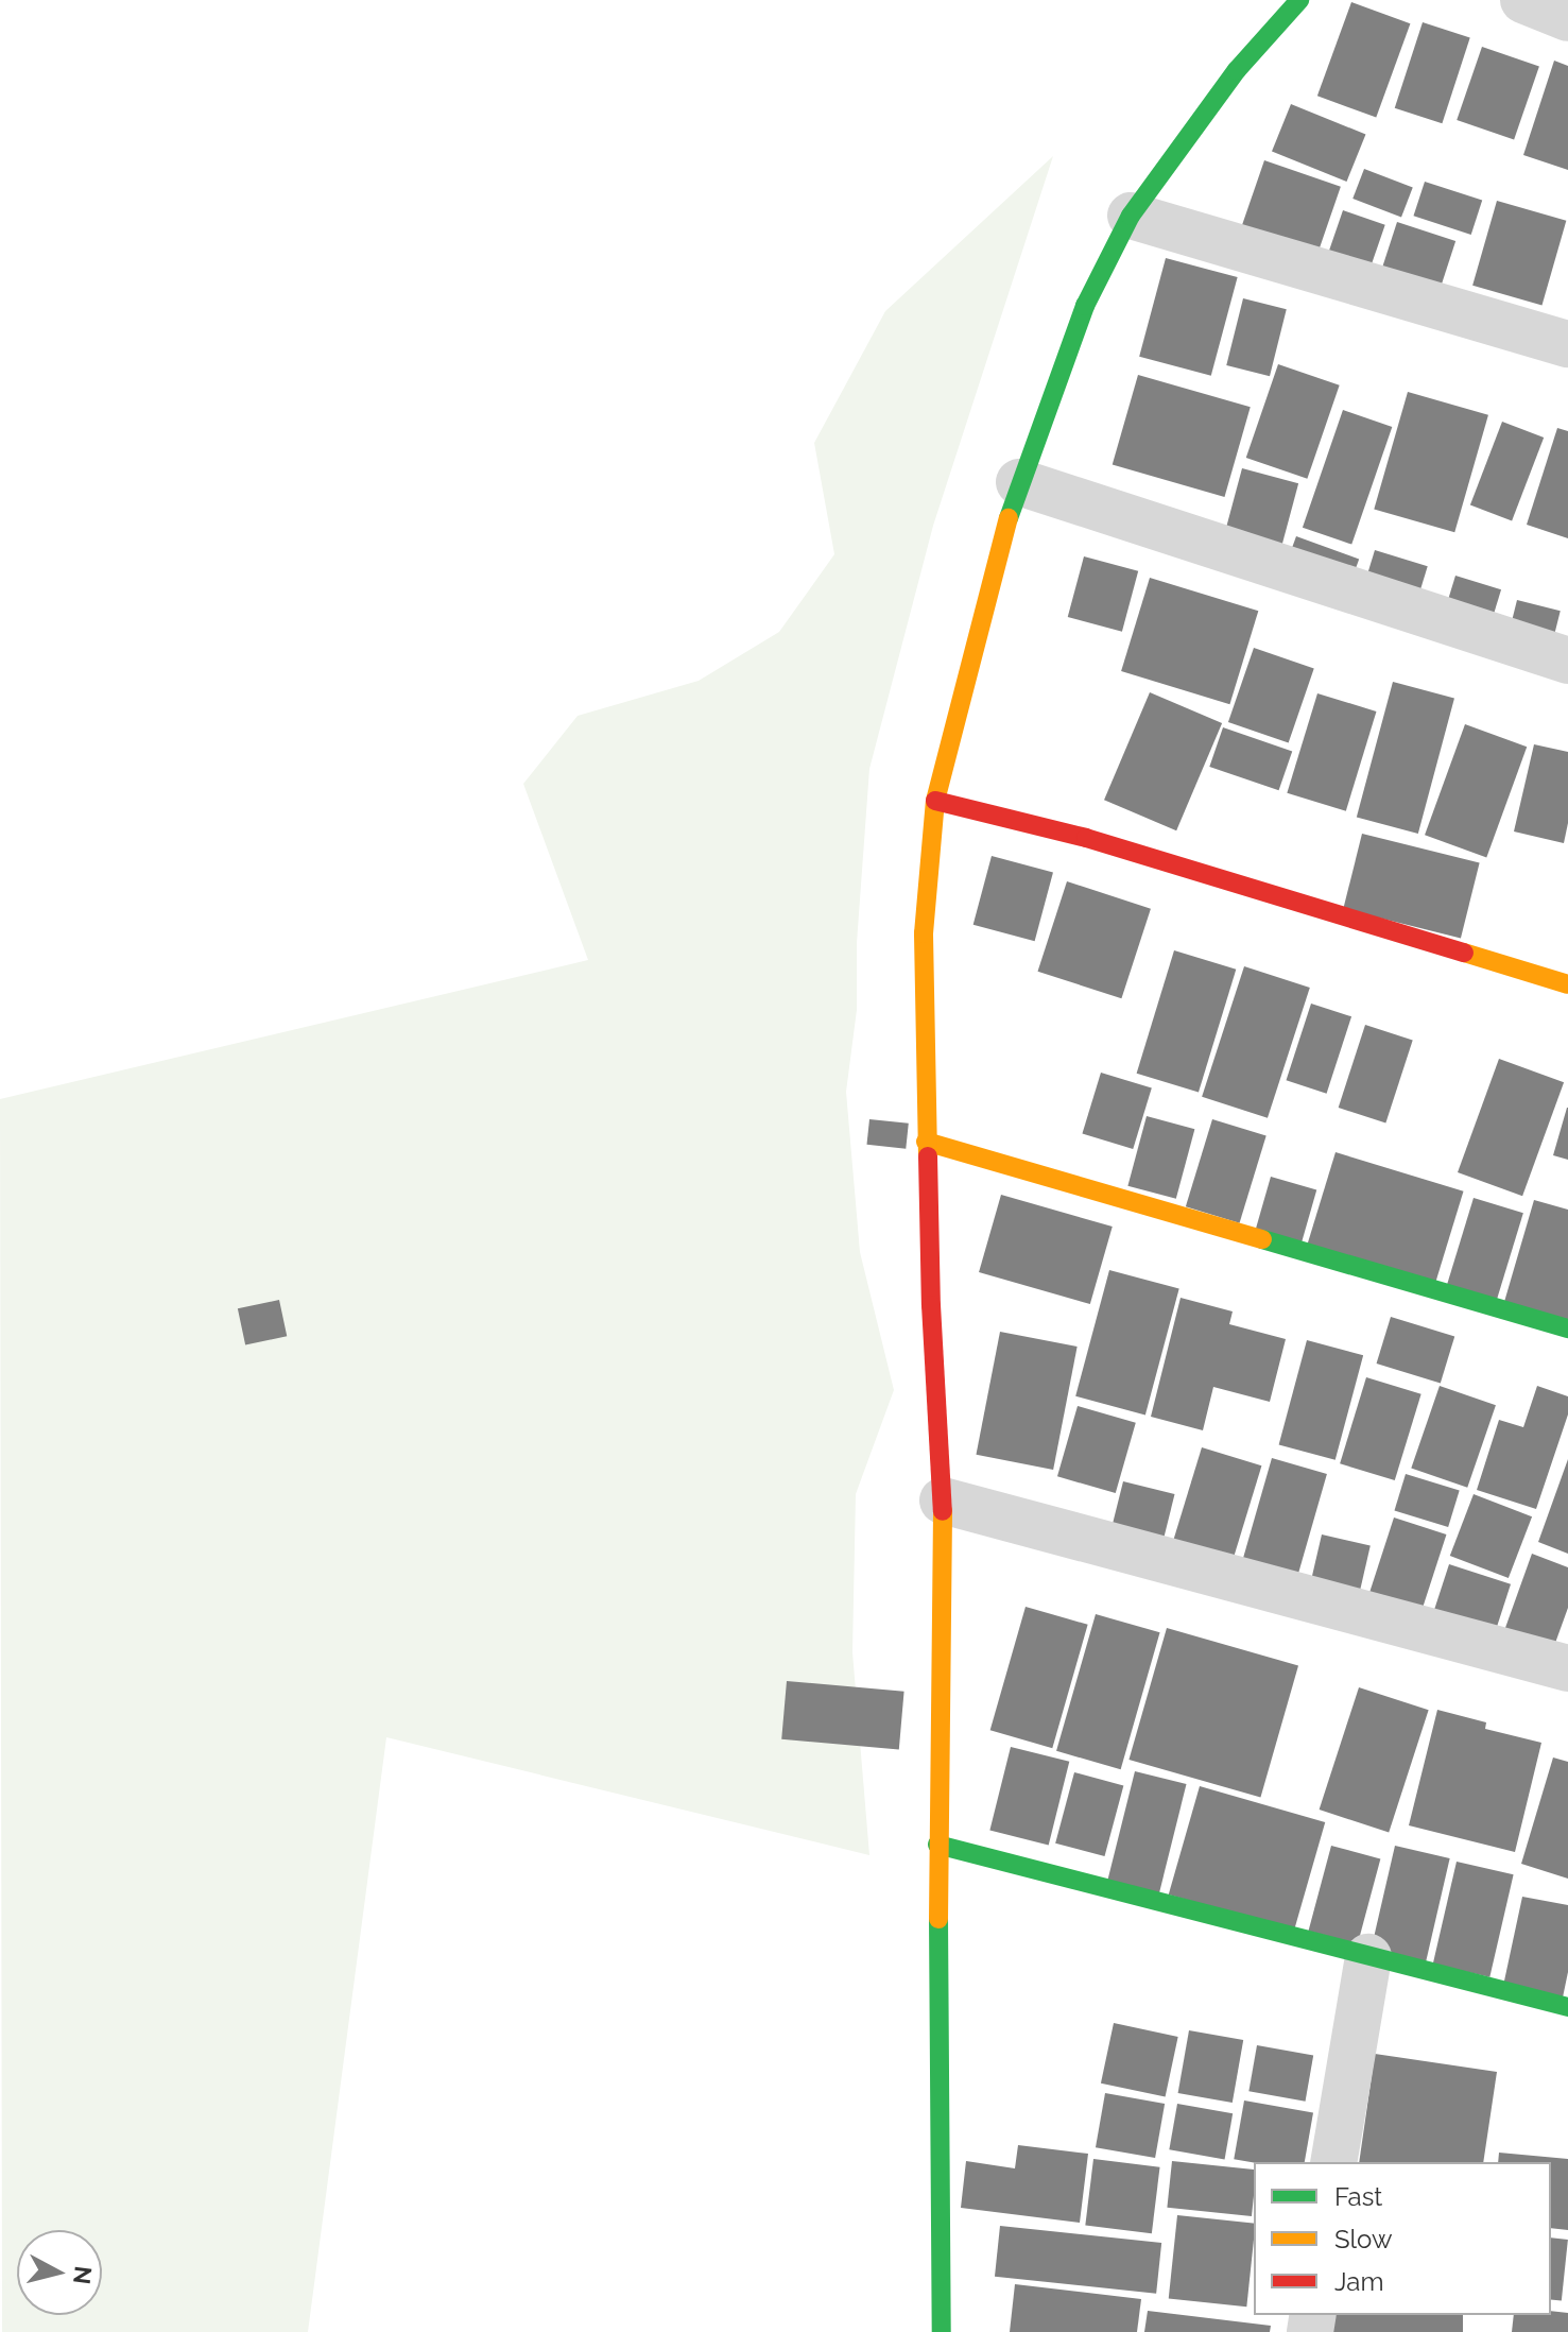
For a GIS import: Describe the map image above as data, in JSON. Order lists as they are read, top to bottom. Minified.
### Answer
{"legend":["Fast","Slow","Jam"],"north":"right"}
